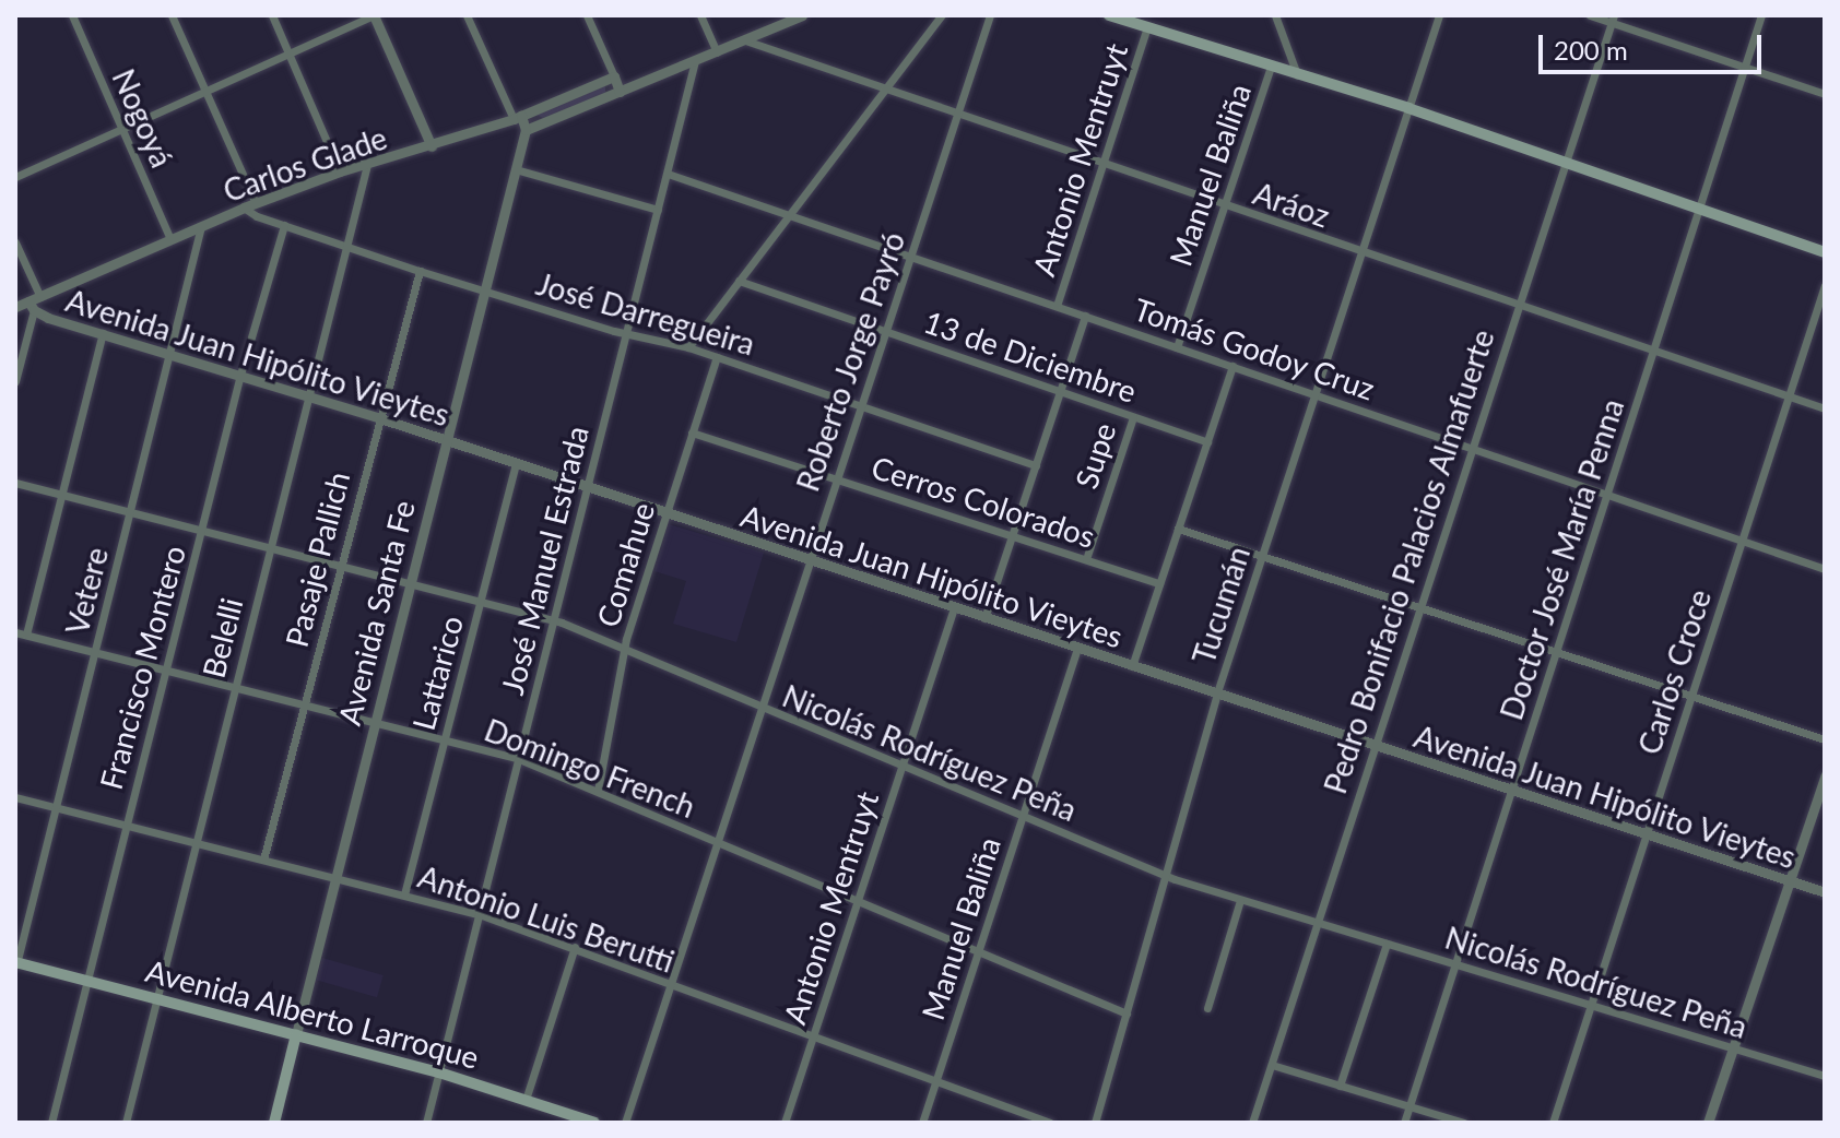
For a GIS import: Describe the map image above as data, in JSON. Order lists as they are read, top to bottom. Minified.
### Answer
{"streets":{"main road":["Avenida Santa Fe","Avenida Alberto Larroque"],"street":["Nogoyá","Antonio Mentruyt","Carlos Glade","Manuel Baliña","Aráoz","José Darregueira","Tomás Godoy Cruz","13 de Diciembre","Avenida Juan Hipólito Vieytes","Roberto Jorge Payró","Supe","Cerros Colorados","Pasaje Pallich","Doctor José María Penna","José Manuel Estrada","Pedro Bonifacio Palacios Almafuerte","Comahue","Vetere","Tucumán","Belelli","Francisco Montero","Carlos Croce","Lattarico","Nicolás Rodríguez Peña","Domingo French","Antonio Luis Berutti"]},"crossings":[["Nogoyá","Carlos Glade"],["Antonio Mentruyt","Aráoz"],["Antonio Mentruyt","José Darregueira"],["Antonio Mentruyt","Tomás Godoy Cruz"],["Antonio Mentruyt","13 de Diciembre"],["Antonio Mentruyt","Avenida Juan Hipólito Vieytes"],["Antonio Mentruyt","Cerros Colorados"],["Antonio Mentruyt","Nicolás Rodríguez Peña"],["Antonio Mentruyt","Domingo French"],["Antonio Mentruyt","Antonio Luis Berutti"],["Carlos Glade","José Darregueira"],["Carlos Glade","Avenida Juan Hipólito Vieytes"],["Carlos Glade","Vetere"],["Carlos Glade","Belelli"],["Manuel Baliña","Aráoz"],["Manuel Baliña","Tomás Godoy Cruz"],["Manuel Baliña","Avenida Juan Hipólito Vieytes"],["Manuel Baliña","Nicolás Rodríguez Peña"],["Manuel Baliña","Domingo French"],["Manuel Baliña","Antonio Luis Berutti"],["Aráoz","Roberto Jorge Payró"],["Aráoz","Doctor José María Penna"],["Aráoz","Pedro Bonifacio Palacios Almafuerte"],["Aráoz","Tucumán"],["Aráoz","Carlos Croce"],["José Darregueira","Roberto Jorge Payró"],["José Darregueira","Pasaje Pallich"],["José Darregueira","José Manuel Estrada"],["José Darregueira","Comahue"],["José Darregueira","Avenida Santa Fe"],["José Darregueira","Belelli"],["José Darregueira","Francisco Montero"],["Tomás Godoy Cruz","Roberto Jorge Payró"],["Tomás Godoy Cruz","Doctor José María Penna"],["Tomás Godoy Cruz","José Manuel Estrada"],["Tomás Godoy Cruz","Pedro Bonifacio Palacios Almafuerte"],["Tomás Godoy Cruz","Tucumán"],["Tomás Godoy Cruz","Carlos Croce"],["13 de Diciembre","Roberto Jorge Payró"],["13 de Diciembre","Supe"],["Avenida Juan Hipólito Vieytes","Roberto Jorge Payró"],["Avenida Juan Hipólito Vieytes","Pasaje Pallich"],["Avenida Juan Hipólito Vieytes","Doctor José María Penna"],["Avenida Juan Hipólito Vieytes","José Manuel Estrada"],["Avenida Juan Hipólito Vieytes","Pedro Bonifacio Palacios Almafuerte"],["Avenida Juan Hipólito Vieytes","Comahue"],["Avenida Juan Hipólito Vieytes","Vetere"],["Avenida Juan Hipólito Vieytes","Tucumán"],["Avenida Juan Hipólito Vieytes","Avenida Santa Fe"],["Avenida Juan Hipólito Vieytes","Belelli"],["Avenida Juan Hipólito Vieytes","Francisco Montero"],["Avenida Juan Hipólito Vieytes","Carlos Croce"],["Avenida Juan Hipólito Vieytes","Lattarico"],["Roberto Jorge Payró","Cerros Colorados"],["Roberto Jorge Payró","Nicolás Rodríguez Peña"],["Roberto Jorge Payró","Domingo French"],["Roberto Jorge Payró","Antonio Luis Berutti"],["Supe","Cerros Colorados"],["Cerros Colorados","Comahue"],["Pasaje Pallich","Nicolás Rodríguez Peña"],["Pasaje Pallich","Domingo French"],["Pasaje Pallich","Antonio Luis Berutti"],["Doctor José María Penna","Nicolás Rodríguez Peña"],["José Manuel Estrada","Nicolás Rodríguez Peña"],["José Manuel Estrada","Domingo French"],["José Manuel Estrada","Antonio Luis Berutti"],["José Manuel Estrada","Avenida Alberto Larroque"],["Pedro Bonifacio Palacios Almafuerte","Nicolás Rodríguez Peña"],["Comahue","Nicolás Rodríguez Peña"],["Comahue","Domingo French"],["Vetere","Nicolás Rodríguez Peña"],["Vetere","Domingo French"],["Vetere","Antonio Luis Berutti"],["Vetere","Avenida Alberto Larroque"],["Tucumán","Nicolás Rodríguez Peña"],["Tucumán","Domingo French"],["Avenida Santa Fe","Nicolás Rodríguez Peña"],["Avenida Santa Fe","Domingo French"],["Avenida Santa Fe","Antonio Luis Berutti"],["Avenida Santa Fe","Avenida Alberto Larroque"],["Belelli","Nicolás Rodríguez Peña"],["Belelli","Domingo French"],["Belelli","Antonio Luis Berutti"],["Belelli","Avenida Alberto Larroque"],["Francisco Montero","Nicolás Rodríguez Peña"],["Francisco Montero","Domingo French"],["Francisco Montero","Antonio Luis Berutti"],["Francisco Montero","Avenida Alberto Larroque"],["Carlos Croce","Nicolás Rodríguez Peña"],["Lattarico","Nicolás Rodríguez Peña"],["Lattarico","Domingo French"],["Lattarico","Antonio Luis Berutti"]],"scale_bar":"200 m"}
